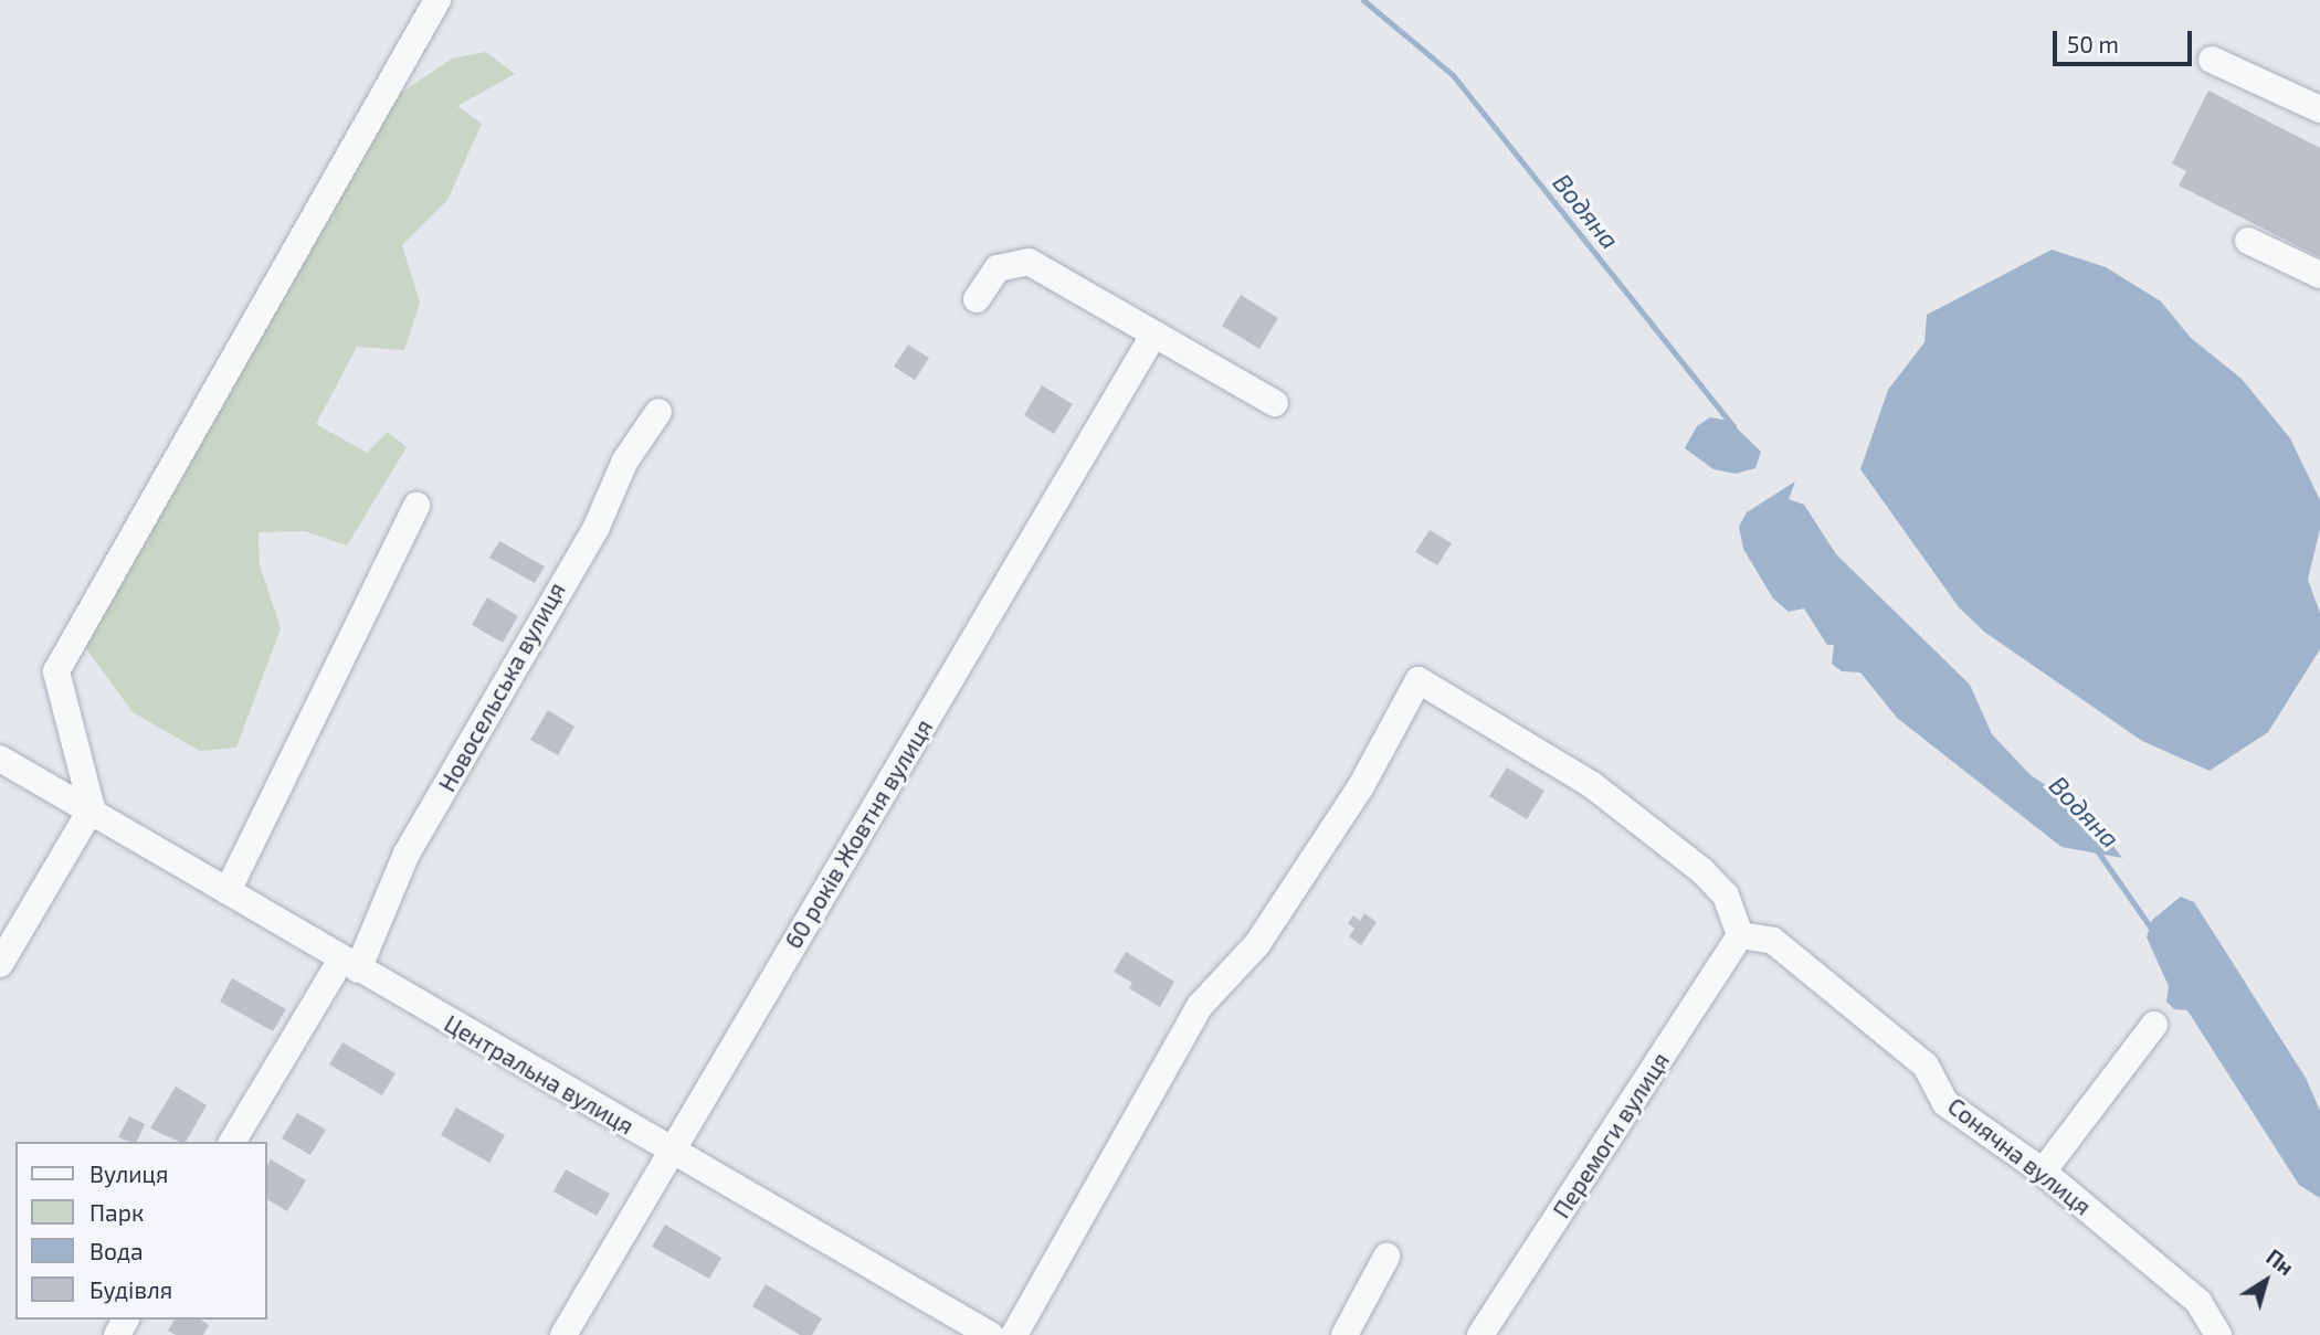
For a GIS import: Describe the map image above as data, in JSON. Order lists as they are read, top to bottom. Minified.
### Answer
{"streets":{"street":["Новосельська вулиця","60 років Жовтня вулиця","Центральна вулиця","Перемоги вулиця","Сонячна вулиця"]},"crossings":[["Новосельська вулиця","Центральна вулиця"],["60 років Жовтня вулиця","Центральна вулиця"],["Перемоги вулиця","Сонячна вулиця"]],"water":["Водяна"],"legend":["Вулиця","Парк","Вода","Будівля"],"scale_bar":"50 m","north":"top right"}
